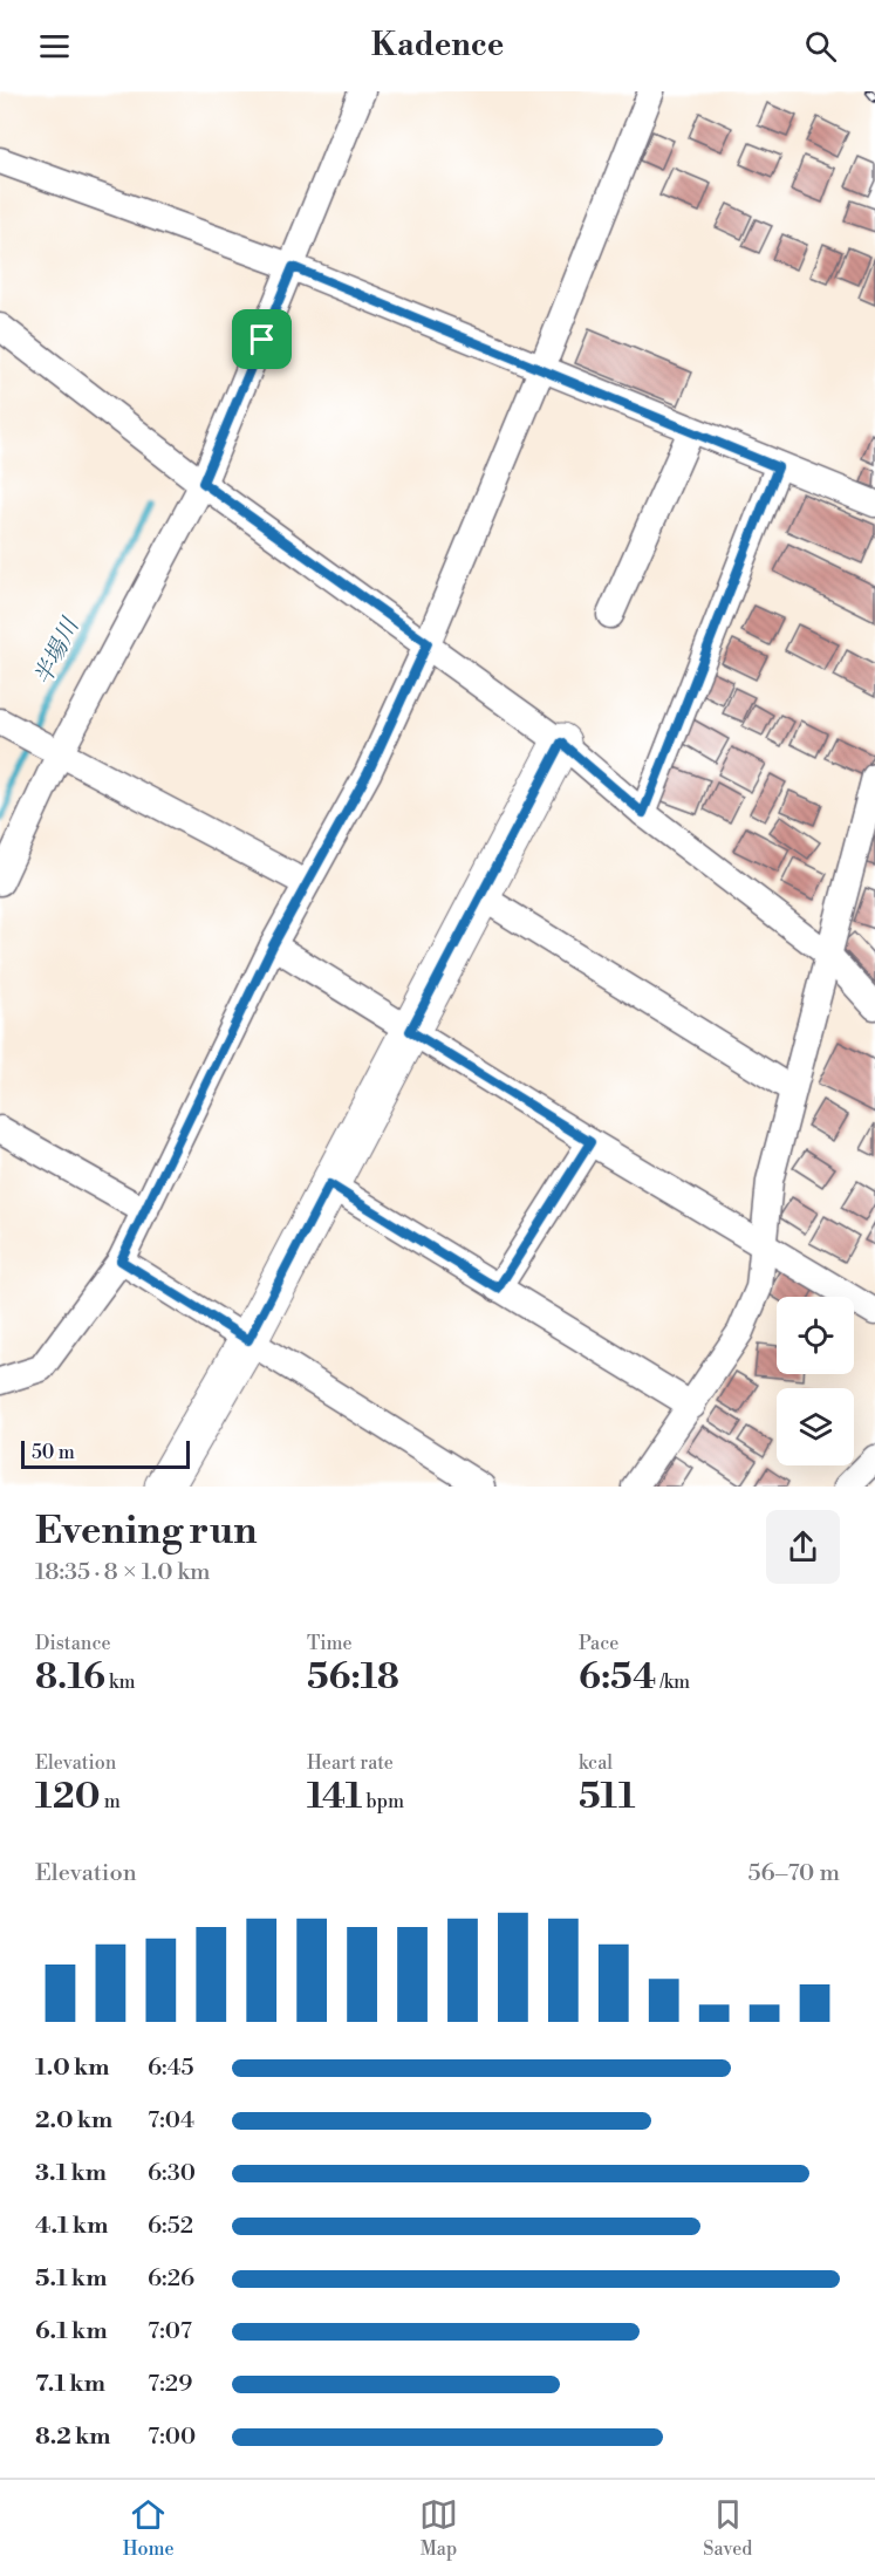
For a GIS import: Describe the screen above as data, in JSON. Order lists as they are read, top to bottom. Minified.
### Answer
{"water":["半場川"],"scale_bar":"50 m","page":{"header":"Kadence","scale":"50 m","heading":["Evening run","18:35 · 8 × 1.0 km"],"stats":[["Distance","8.16 km"],["Time","56:18"],["Pace","6:54 /km"],["Elevation","120 m"],["Heart rate","141 bpm"],["kcal","511"]],"chart":["Elevation","56–70 m"],"list":[{"name":"1.0 km","note":"6:45"},{"name":"2.0 km","note":"7:04"},{"name":"3.1 km","note":"6:30"},{"name":"4.1 km","note":"6:52"},{"name":"5.1 km","note":"6:26"},{"name":"6.1 km","note":"7:07"},{"name":"7.1 km","note":"7:29"},{"name":"8.2 km","note":"7:00"}],"tabs":["Home","Map","Saved"]}}
